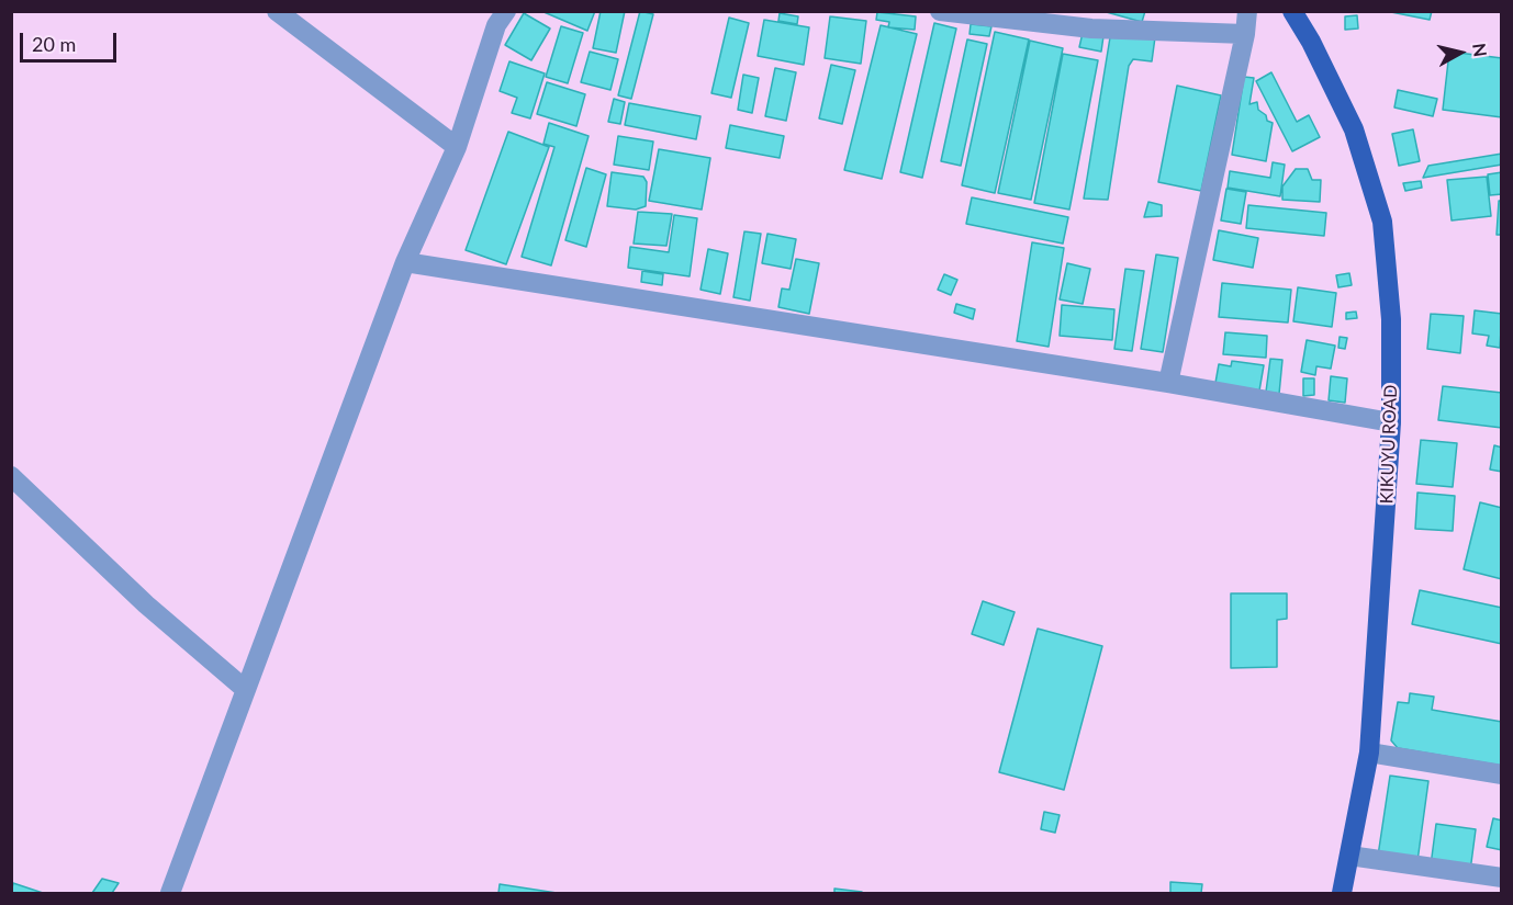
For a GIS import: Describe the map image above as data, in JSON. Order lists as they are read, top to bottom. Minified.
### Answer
{"streets":{"main road":["KIKUYU ROAD"]},"scale_bar":"20 m","north":"right"}
